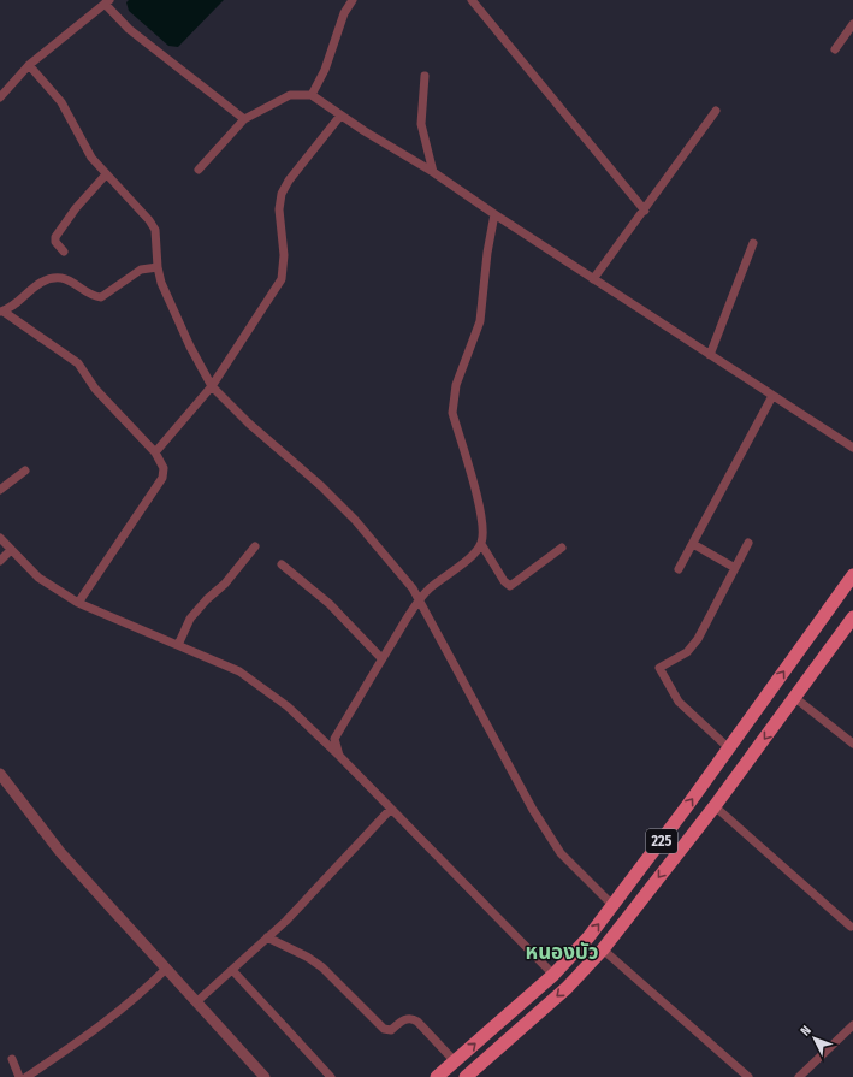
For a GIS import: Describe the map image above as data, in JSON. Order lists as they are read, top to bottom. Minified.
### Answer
{"streets":{"main road":["225"]},"districts":["หนองบัว"],"north":"top left"}
